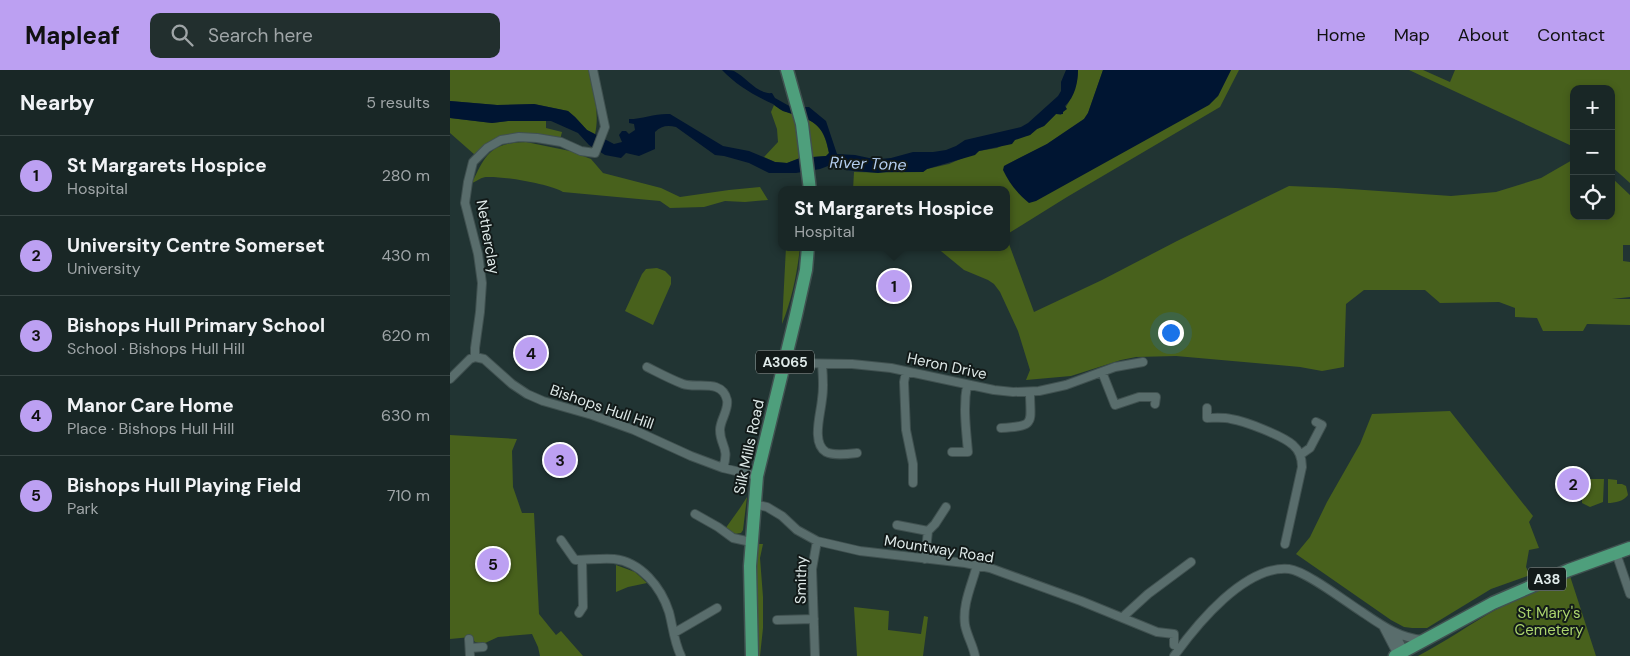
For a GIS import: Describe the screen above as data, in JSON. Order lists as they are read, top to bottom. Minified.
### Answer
{"streets":{"main road":["A3065","Silk Mills Road","A38"],"street":["Netherclay","Heron Drive","Bishops Hull Hill","Mountway Road","Smithy"]},"crossings":[["Netherclay","Bishops Hull Hill"],["Heron Drive","Silk Mills Road"],["Bishops Hull Hill","Silk Mills Road"],["Silk Mills Road","Mountway Road"],["Mountway Road","Smithy"]],"water":["River Tone"],"parks":["St Mary's Cemetery"],"page":{"header":"Mapleaf","search":"Search here","nav":["Home","Map","About","Contact"],"heading":["Nearby","5 results"],"map_buttons":["+","−"],"list":[{"mark":"1","name":"St Margarets Hospice","note":"Hospital","value":"280 m"},{"mark":"2","name":"University Centre Somerset","note":"University","value":"430 m"},{"mark":"3","name":"Bishops Hull Primary School","note":"School · Bishops Hull Hill","value":"620 m"},{"mark":"4","name":"Manor Care Home","note":"Place · Bishops Hull Hill","value":"630 m"},{"mark":"5","name":"Bishops Hull Playing Field","note":"Park","value":"710 m"}],"popup":["St Margarets Hospice","Hospital"],"pins":["1","4","3","2","5"]}}
